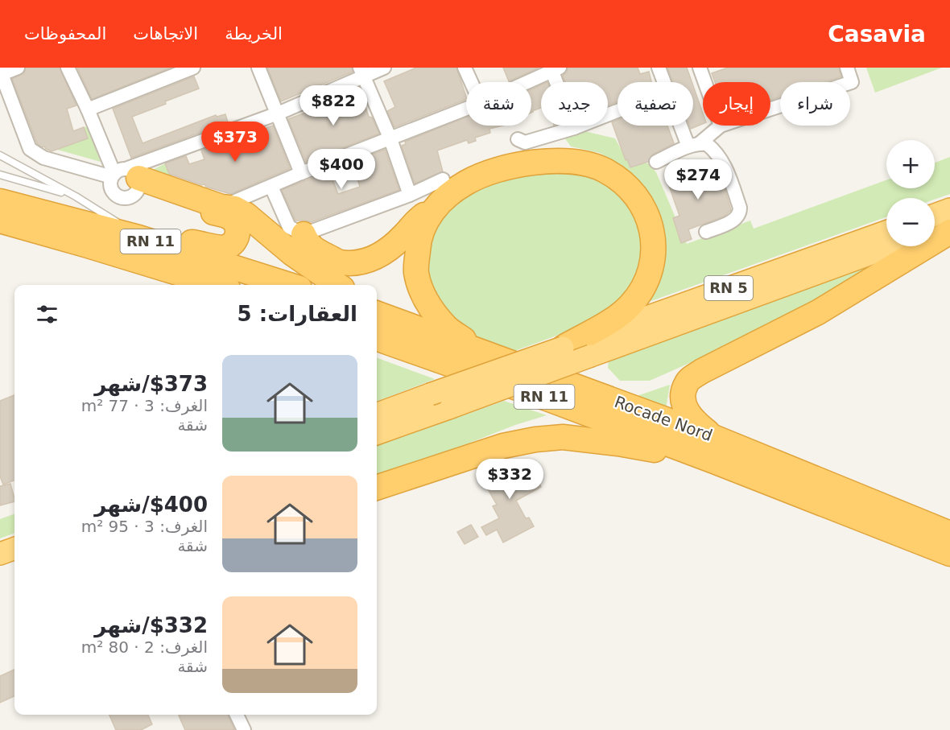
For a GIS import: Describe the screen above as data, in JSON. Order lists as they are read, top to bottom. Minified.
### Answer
{"streets":{"highway":["RN 11","RN 5","Rocade Nord"]},"page":{"header":"Casavia","nav":["الخريطة","الاتجاهات","المحفوظات"],"chip":["شراء","إيجار","تصفية","جديد","شقة"],"price":["$822","$373","$400","$274","$332"],"map_buttons":["+","−"],"heading":"العقارات: 5","list":[{"name":"$373/شهر","note":"الغرف: 3 · 77 m² · شقة"},{"name":"$400/شهر","note":"الغرف: 3 · 95 m² · شقة"},{"name":"$332/شهر","note":"الغرف: 2 · 80 m² · شقة"}]}}
